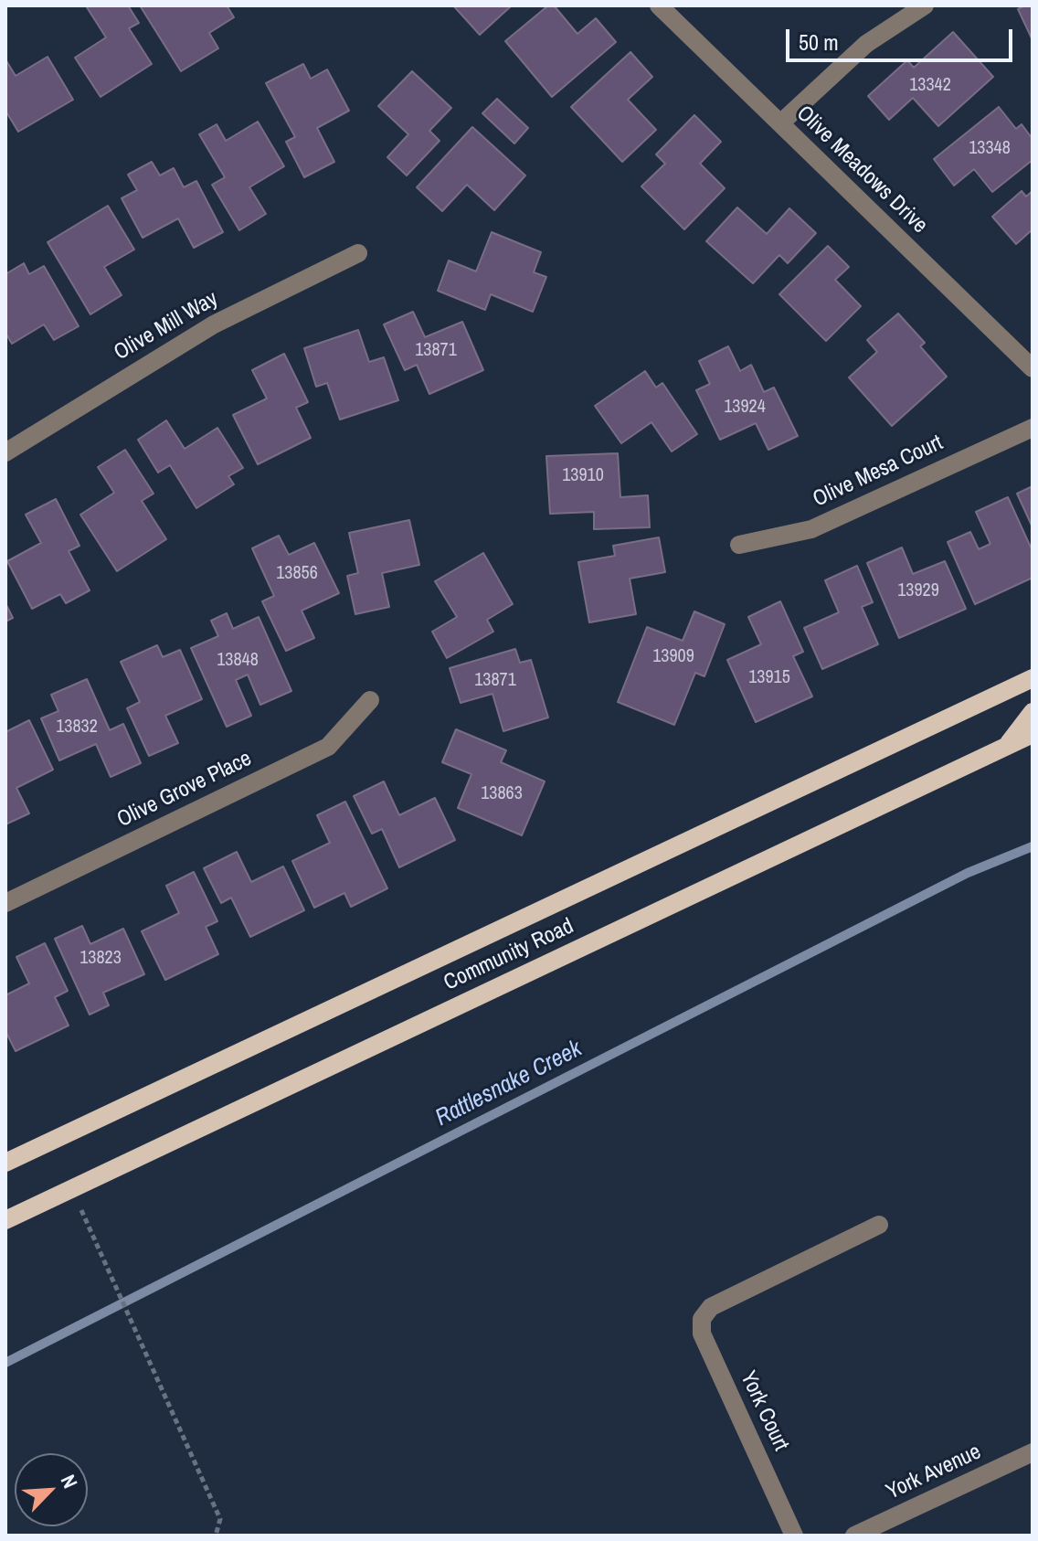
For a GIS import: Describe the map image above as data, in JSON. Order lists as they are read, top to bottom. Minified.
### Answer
{"streets":{"main road":["Community Road"],"street":["Olive Meadows Drive","Olive Mill Way","Olive Mesa Court","Olive Grove Place","York Court","York Avenue"]},"water":["Rattlesnake Creek"],"house_numbers":["13342","13348","13871","13924","13910","13856","13929","13909","13848","13915","13871","13832","13863","13823"],"scale_bar":"50 m","north":"top right"}
